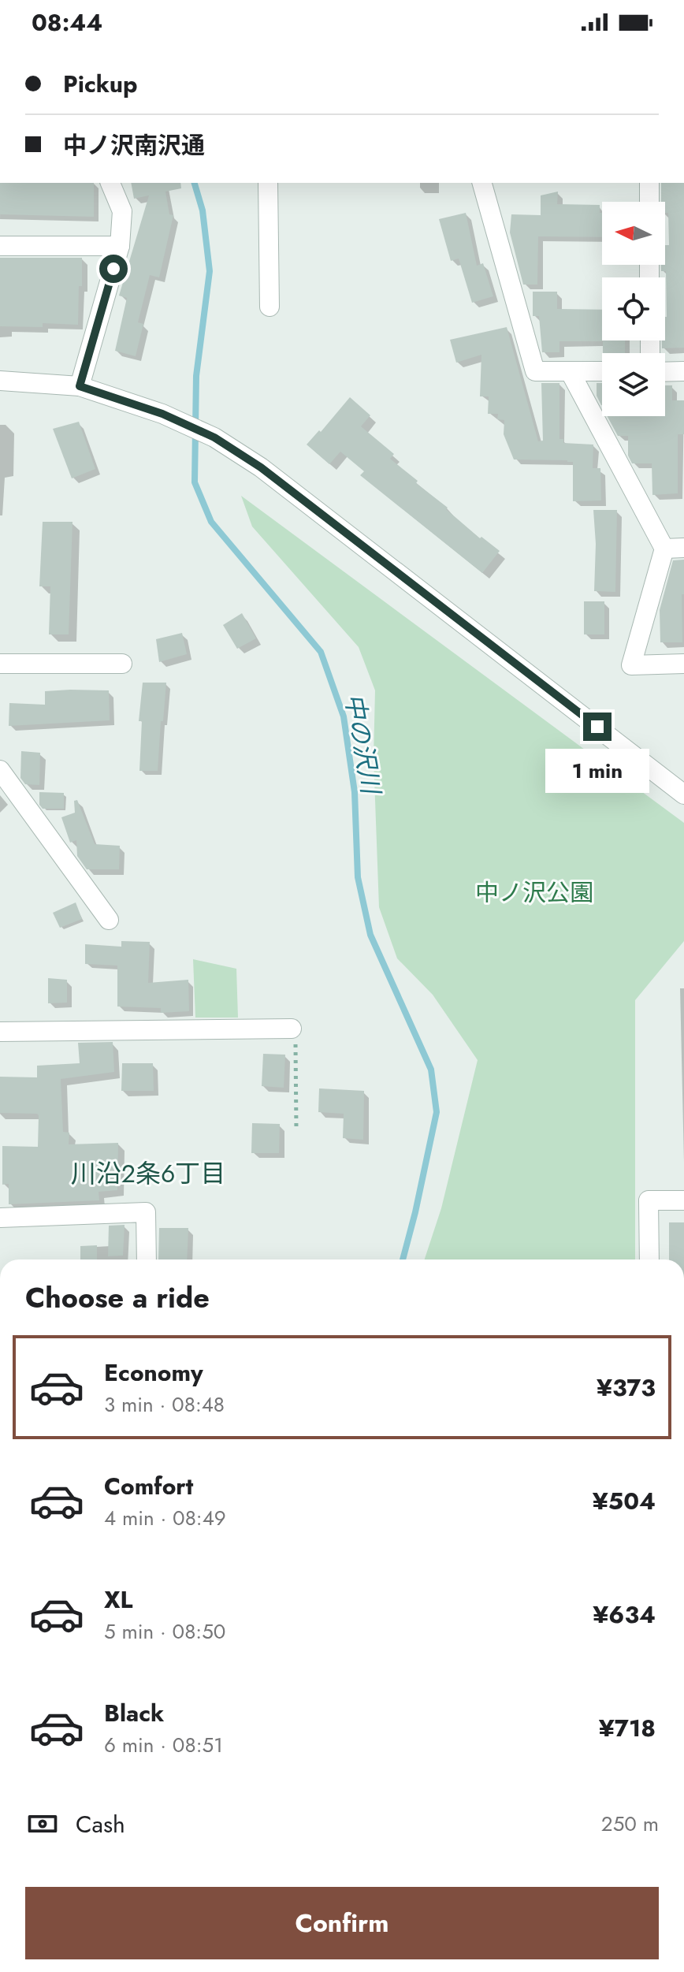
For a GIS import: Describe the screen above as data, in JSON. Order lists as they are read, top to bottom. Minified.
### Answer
{"districts":["川沿2条6丁目"],"water":["中の沢川"],"parks":["中ノ沢公園"],"north":"left","page":{"status":"08:44","banner":["Pickup","中ノ沢南沢通"],"bubble":"1 min","heading":"Choose a ride","list":[{"name":"Economy","note":"3 min · 08:48","value":"¥373"},{"name":"Comfort","note":"4 min · 08:49","value":"¥504"},{"name":"XL","note":"5 min · 08:50","value":"¥634"},{"name":"Black","note":"6 min · 08:51","value":"¥718"}],"pay":["Cash","250 m"],"buttons":"Confirm"}}
